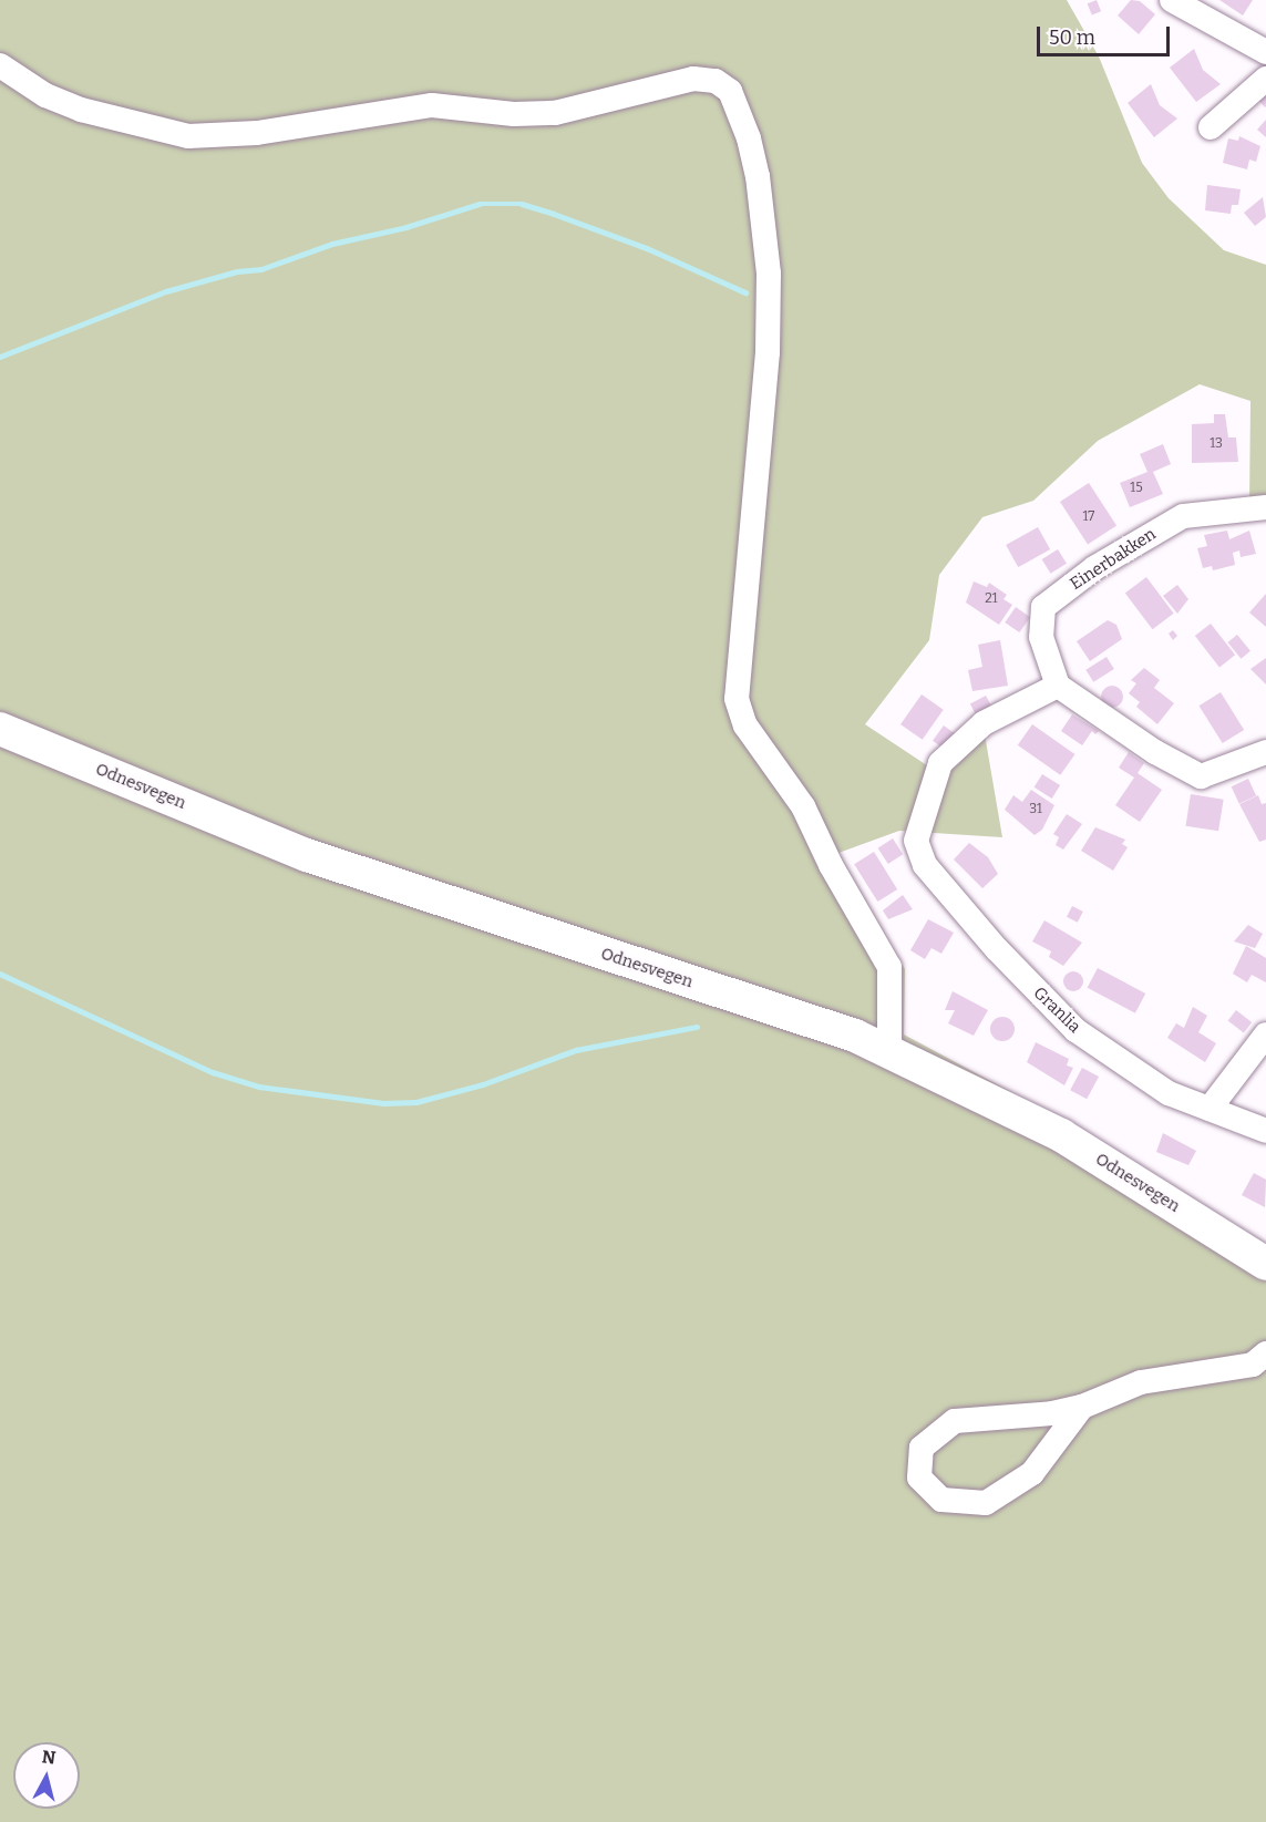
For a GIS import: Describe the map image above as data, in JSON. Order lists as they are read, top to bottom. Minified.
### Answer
{"streets":{"main road":["Odnesvegen"],"street":["Einerbakken","Granlia"]},"crossings":[["Einerbakken","Granlia"]],"house_numbers":["13","15","17","21","31"],"scale_bar":"50 m","north":"top"}
